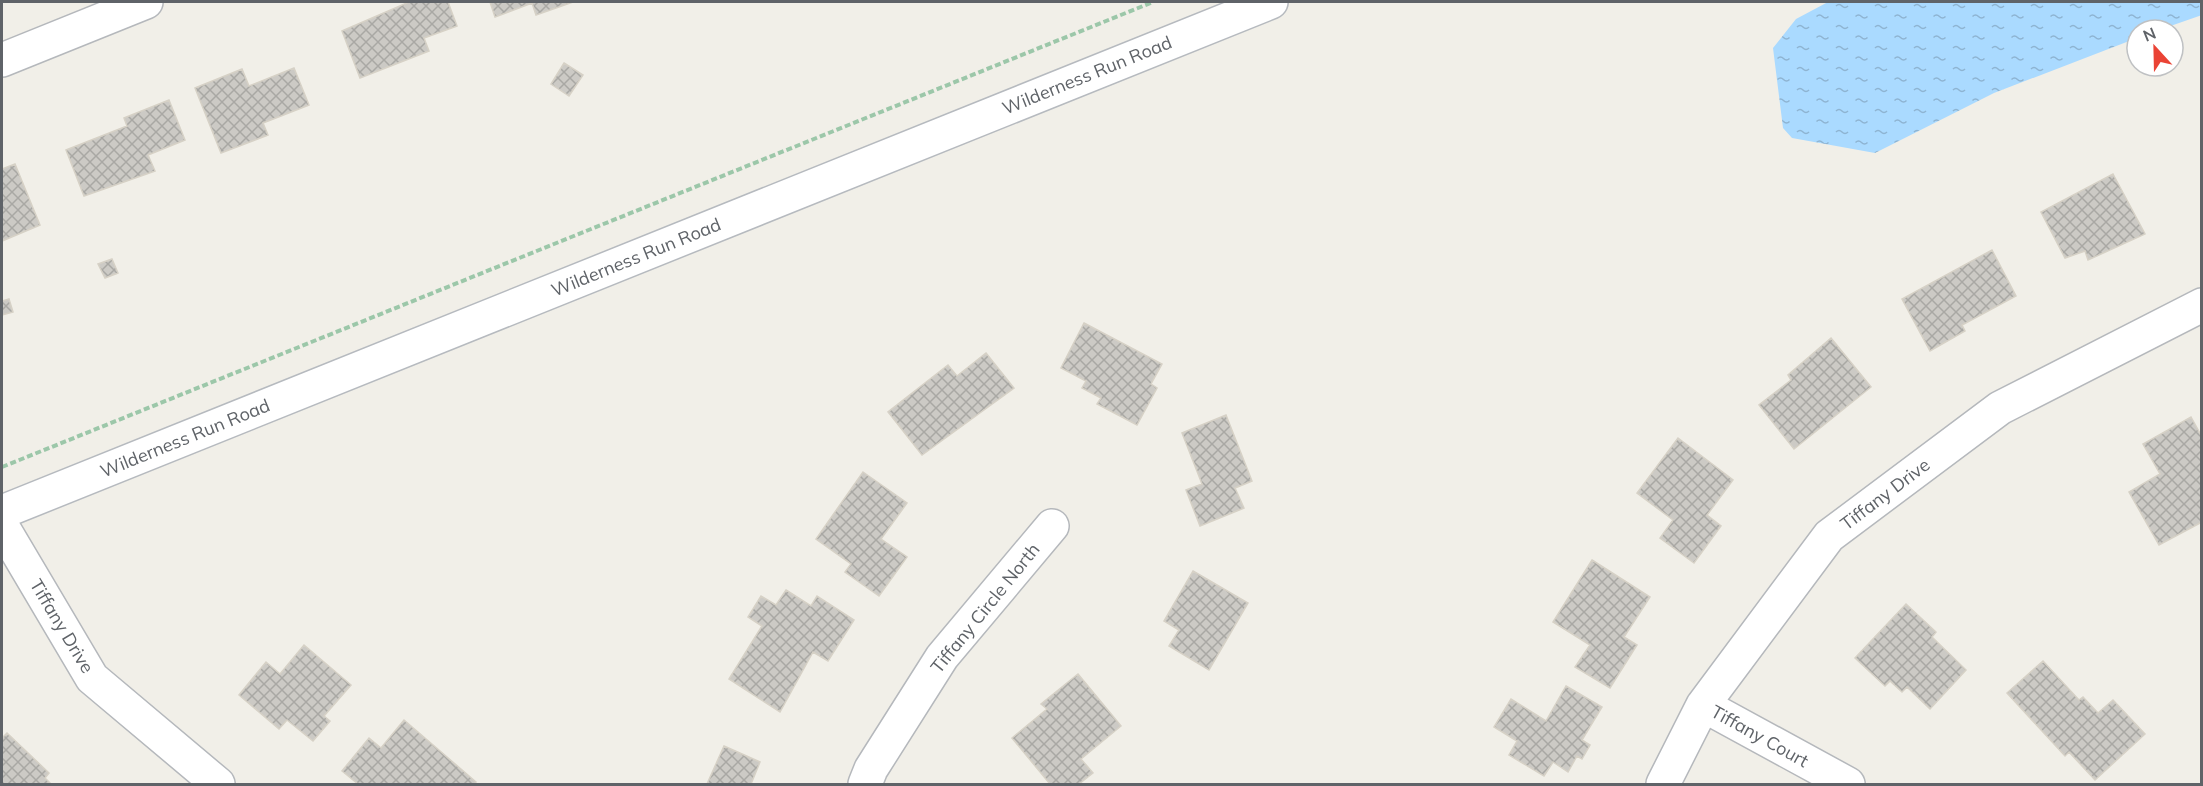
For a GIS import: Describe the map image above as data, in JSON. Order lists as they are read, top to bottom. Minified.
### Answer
{"streets":{"street":["Wilderness Run Road","Tiffany Drive","Tiffany Circle North","Tiffany Court"]},"crossings":[["Tiffany Drive","Tiffany Court"]],"north":"top"}
